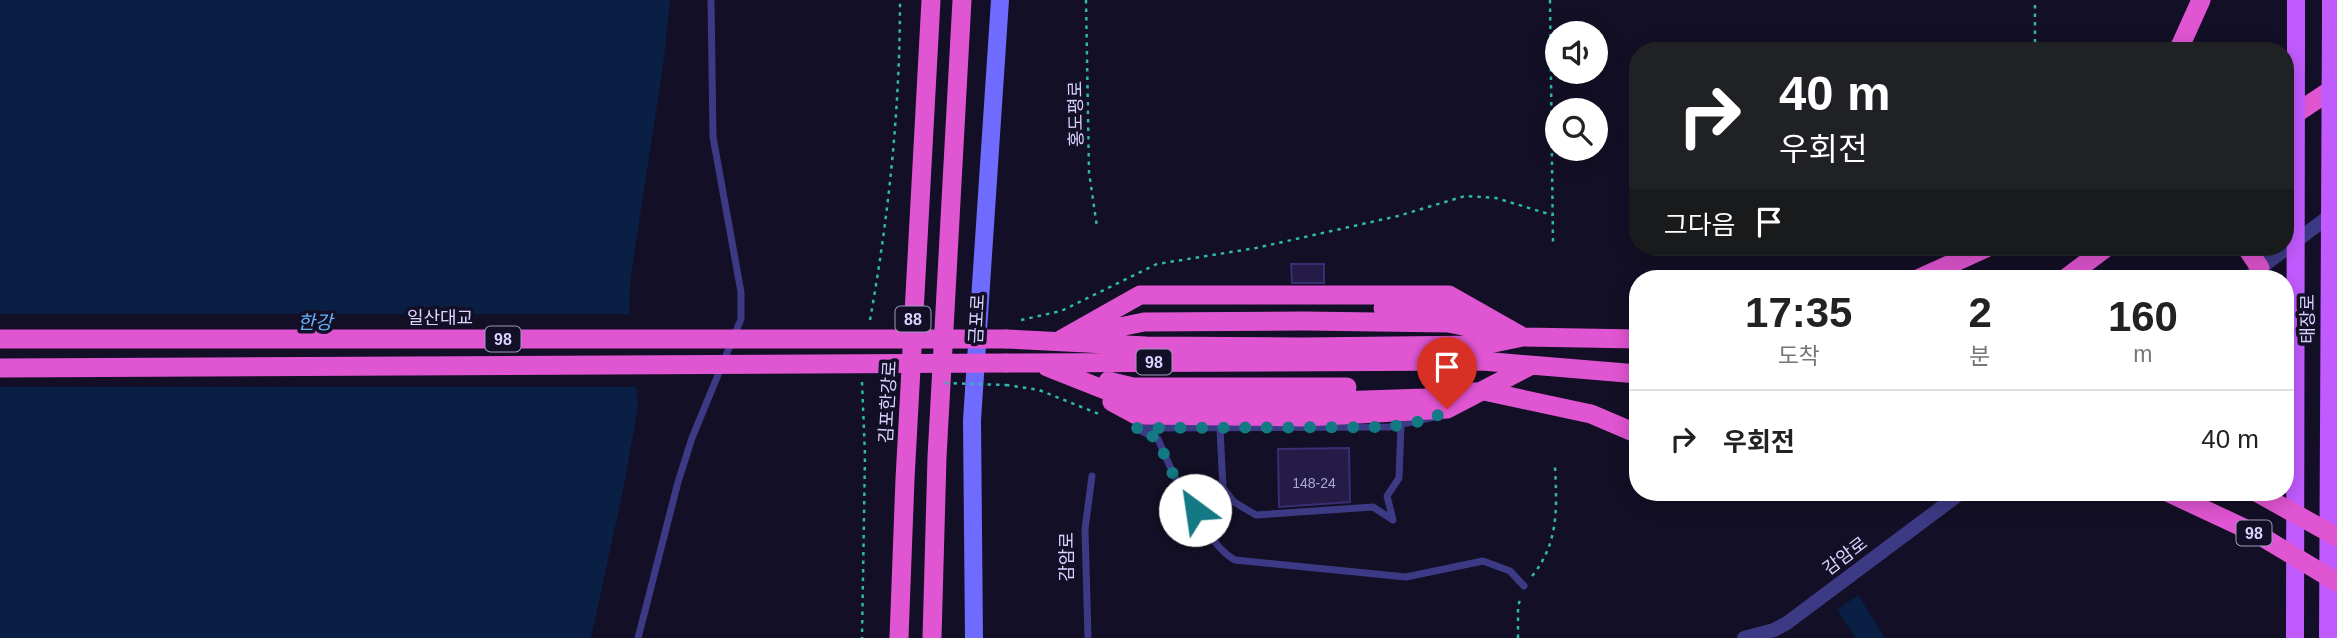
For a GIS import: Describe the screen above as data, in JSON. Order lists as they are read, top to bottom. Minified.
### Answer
{"streets":{"highway":["일산대교","88","98","김포한강로"],"main road":["금포로","태장로"],"street":["감암로"],"path":["홍도평로"]},"crossings":[["일산대교","98"]],"water":["한강"],"house_numbers":["148-24"],"page":{"turn":["40 m","우회전"],"then":"그다음","eta":["17:35","도착","2","분","160","m"],"list":[{"name":"우회전","value":"40 m"}]}}
